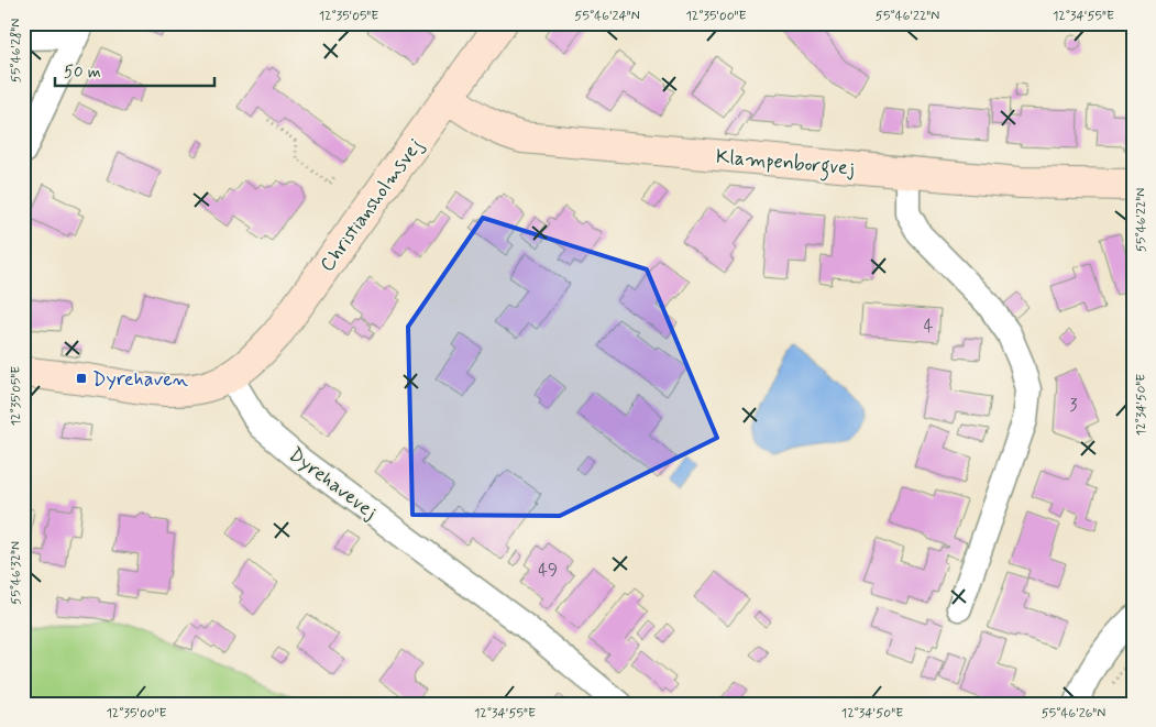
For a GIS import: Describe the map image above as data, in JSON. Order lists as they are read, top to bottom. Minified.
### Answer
{"streets":{"street":["Klampenborgvej","Christiansholmsvej","Dyrehavevej"]},"crossings":[["Klampenborgvej","Christiansholmsvej"],["Christiansholmsvej","Dyrehavevej"]],"places":{"transit":["Dyrehaven"]},"house_numbers":["4","3","49"],"scale_bar":"50 m","coordinates":["12°35'05\"E","55°46'24\"N","12°35'00\"E","55°46'22\"N","12°34'55\"E","55°46'28\"N","12°34'50\"E","55°46'32\"N","55°46'26\"N"]}
